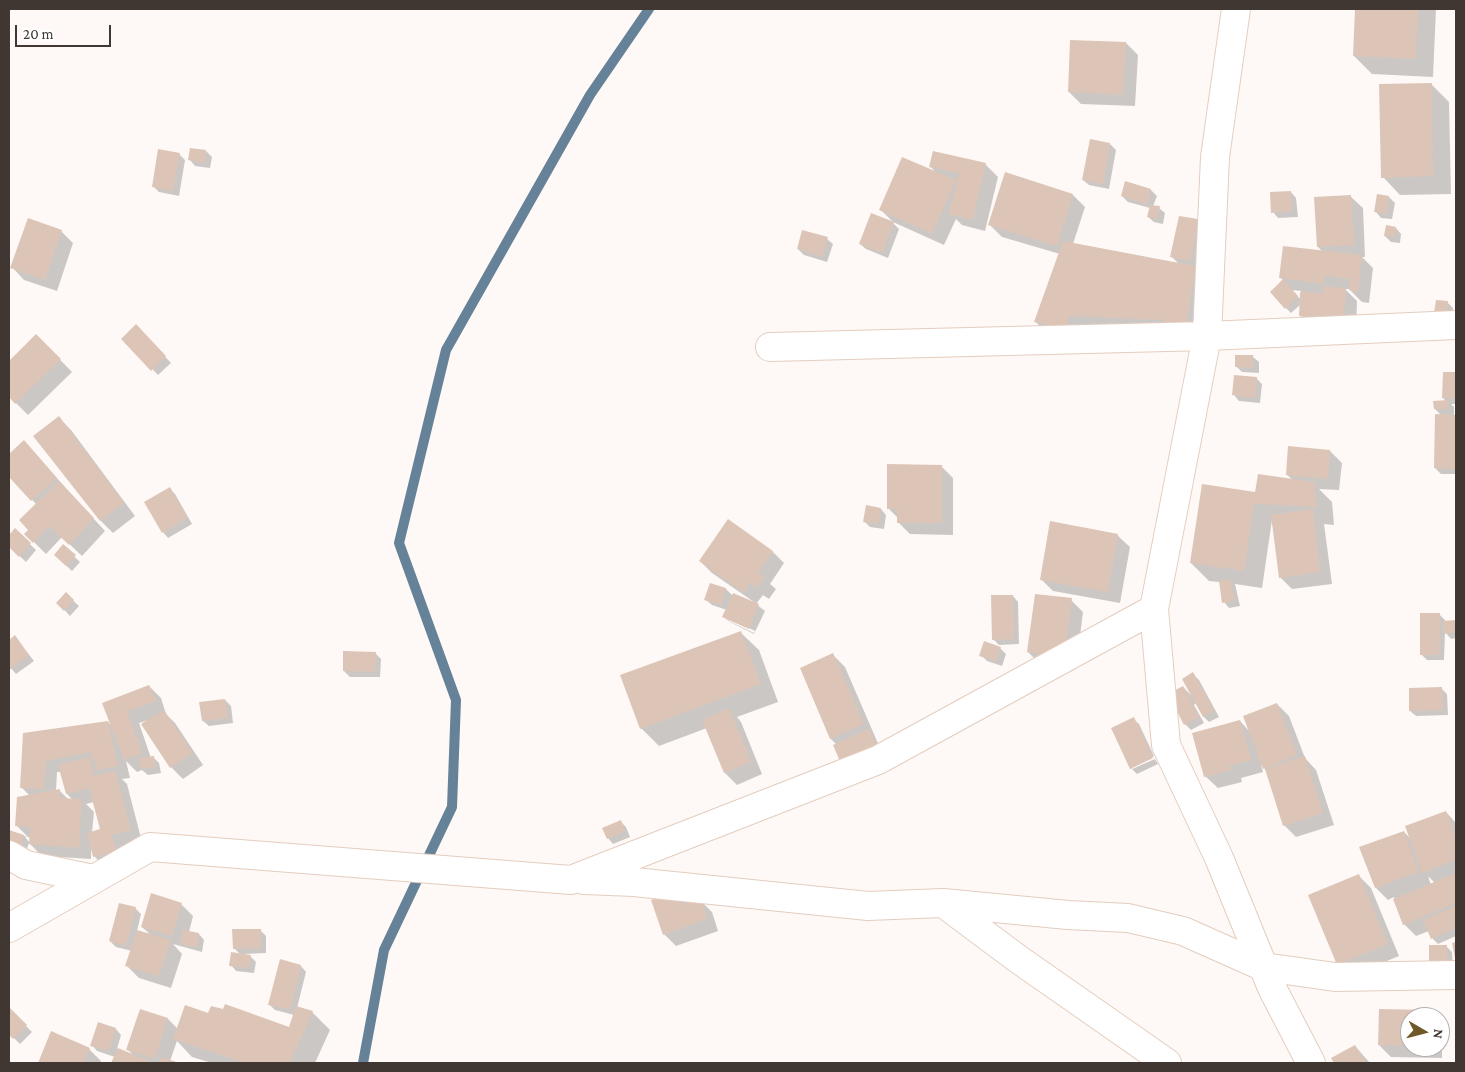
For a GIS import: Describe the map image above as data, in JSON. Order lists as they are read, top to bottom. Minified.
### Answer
{"scale_bar":"20 m","north":"right"}
